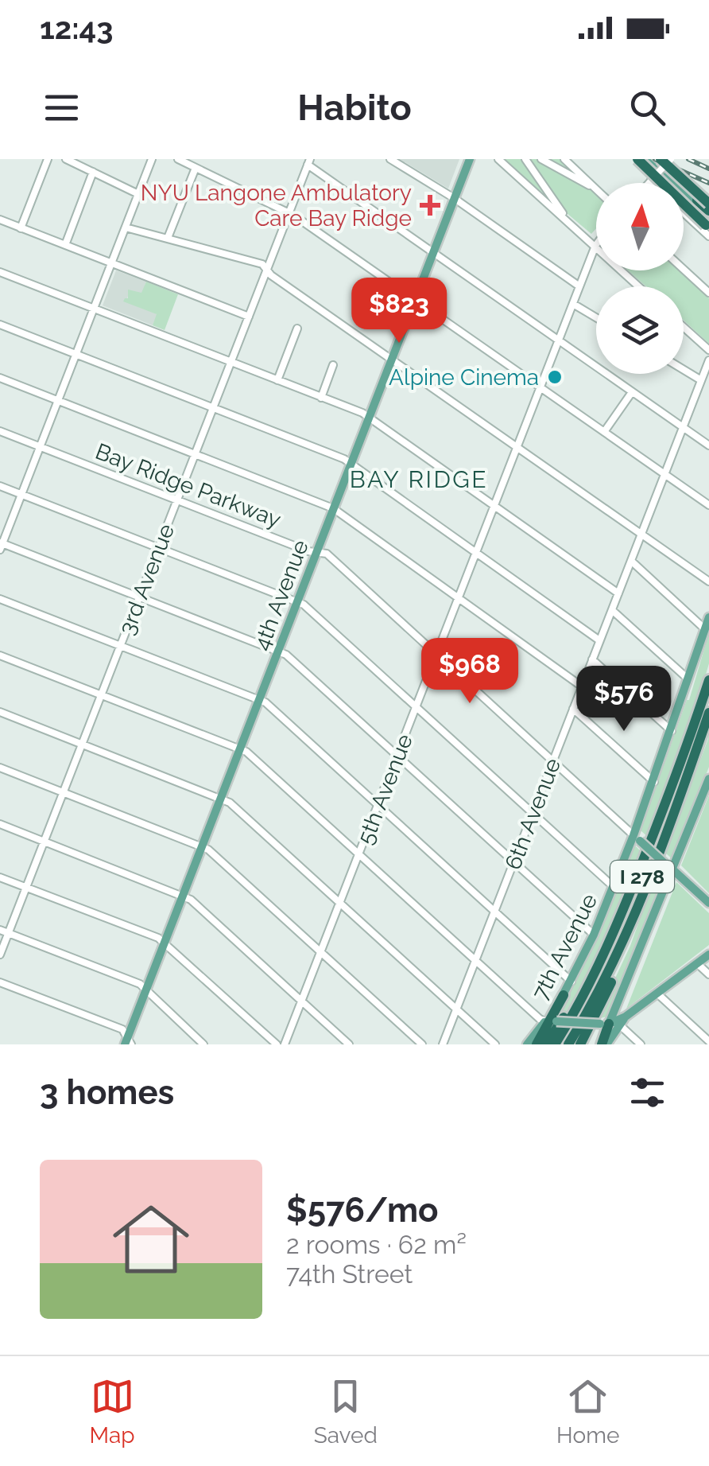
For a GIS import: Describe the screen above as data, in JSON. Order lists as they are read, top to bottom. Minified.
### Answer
{"streets":{"highway":["I 278"],"main road":["Bay Ridge Parkway","4th Avenue","7th Avenue"],"street":["3rd Avenue","5th Avenue","6th Avenue"]},"crossings":[["Bay Ridge Parkway","3rd Avenue"],["Bay Ridge Parkway","4th Avenue"],["Bay Ridge Parkway","5th Avenue"],["Bay Ridge Parkway","6th Avenue"],["Bay Ridge Parkway","7th Avenue"]],"districts":["BAY RIDGE"],"places":{"health":["NYU Langone Ambulatory Care Bay Ridge"],"other":["Alpine Cinema"]},"north":"top","page":{"status":"12:43","header":"Habito","price":["$823","$968","$576"],"heading":"3 homes","list":[{"name":"$576/mo","note":"2 rooms · 62 m² · 74th Street"}],"tabs":["Map","Saved","Home"]}}
